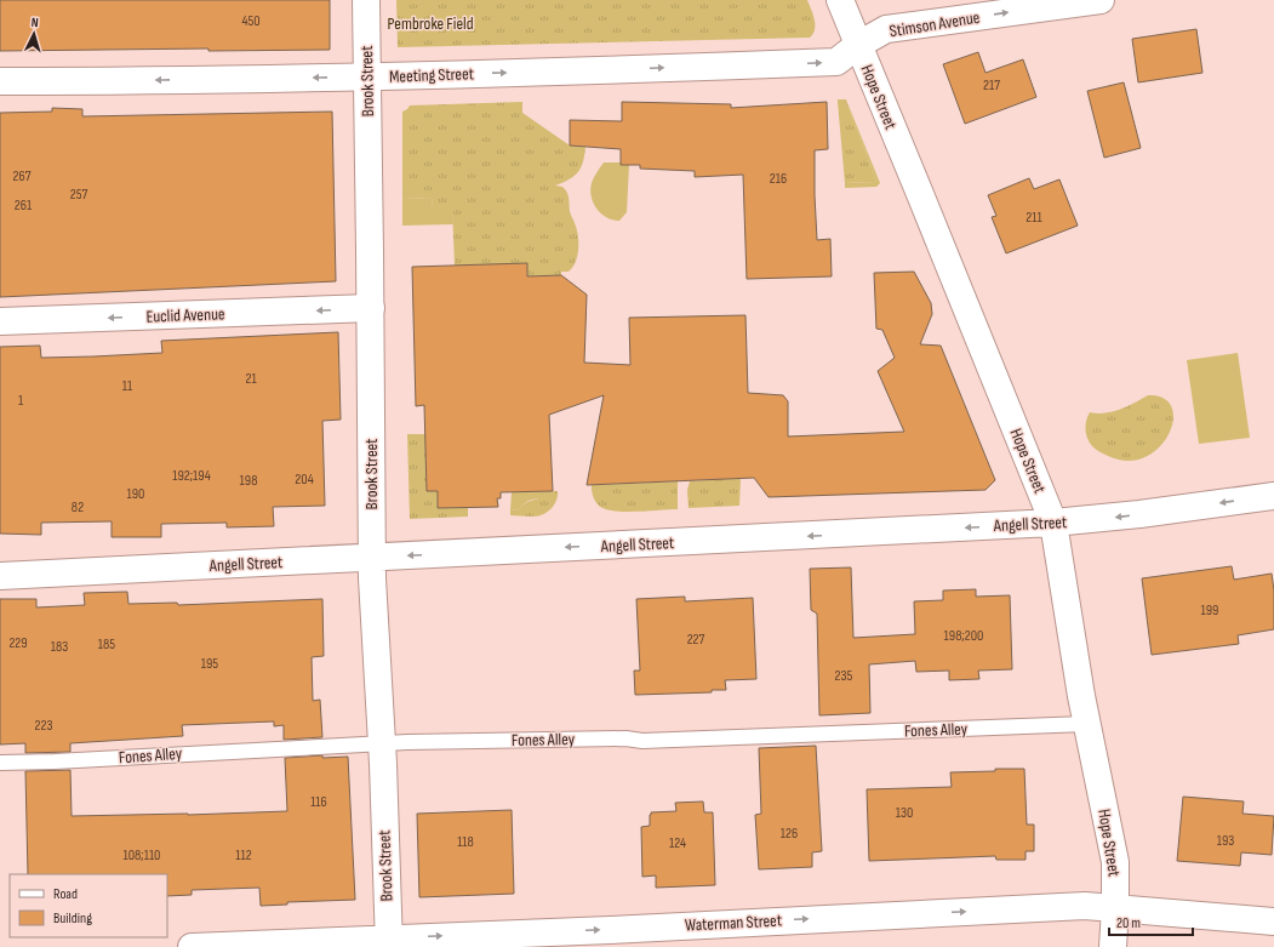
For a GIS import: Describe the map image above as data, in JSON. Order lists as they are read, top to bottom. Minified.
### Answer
{"streets":{"street":["Stimson Avenue","Meeting Street","Brook Street","Hope Street","Euclid Avenue","Angell Street","Waterman Street"],"lane":["Fones Alley"]},"crossings":[["Stimson Avenue","Meeting Street"],["Stimson Avenue","Hope Street"],["Meeting Street","Brook Street"],["Meeting Street","Hope Street"],["Brook Street","Euclid Avenue"],["Brook Street","Angell Street"],["Brook Street","Fones Alley"],["Brook Street","Waterman Street"],["Hope Street","Angell Street"],["Hope Street","Fones Alley"],["Hope Street","Waterman Street"]],"one_way":["Stimson Avenue","Euclid Avenue","Angell Street","Waterman Street"],"parks":["Pembroke Field"],"house_numbers":["450","217","267","216","257","261","211","21","11","1","192;194","204","198","190","82","199","198;200","227","229","185","183","195","235","223","116","130","126","193","118","124","108;110","112"],"legend":["Road","Building"],"scale_bar":"20 m","north":"top"}
